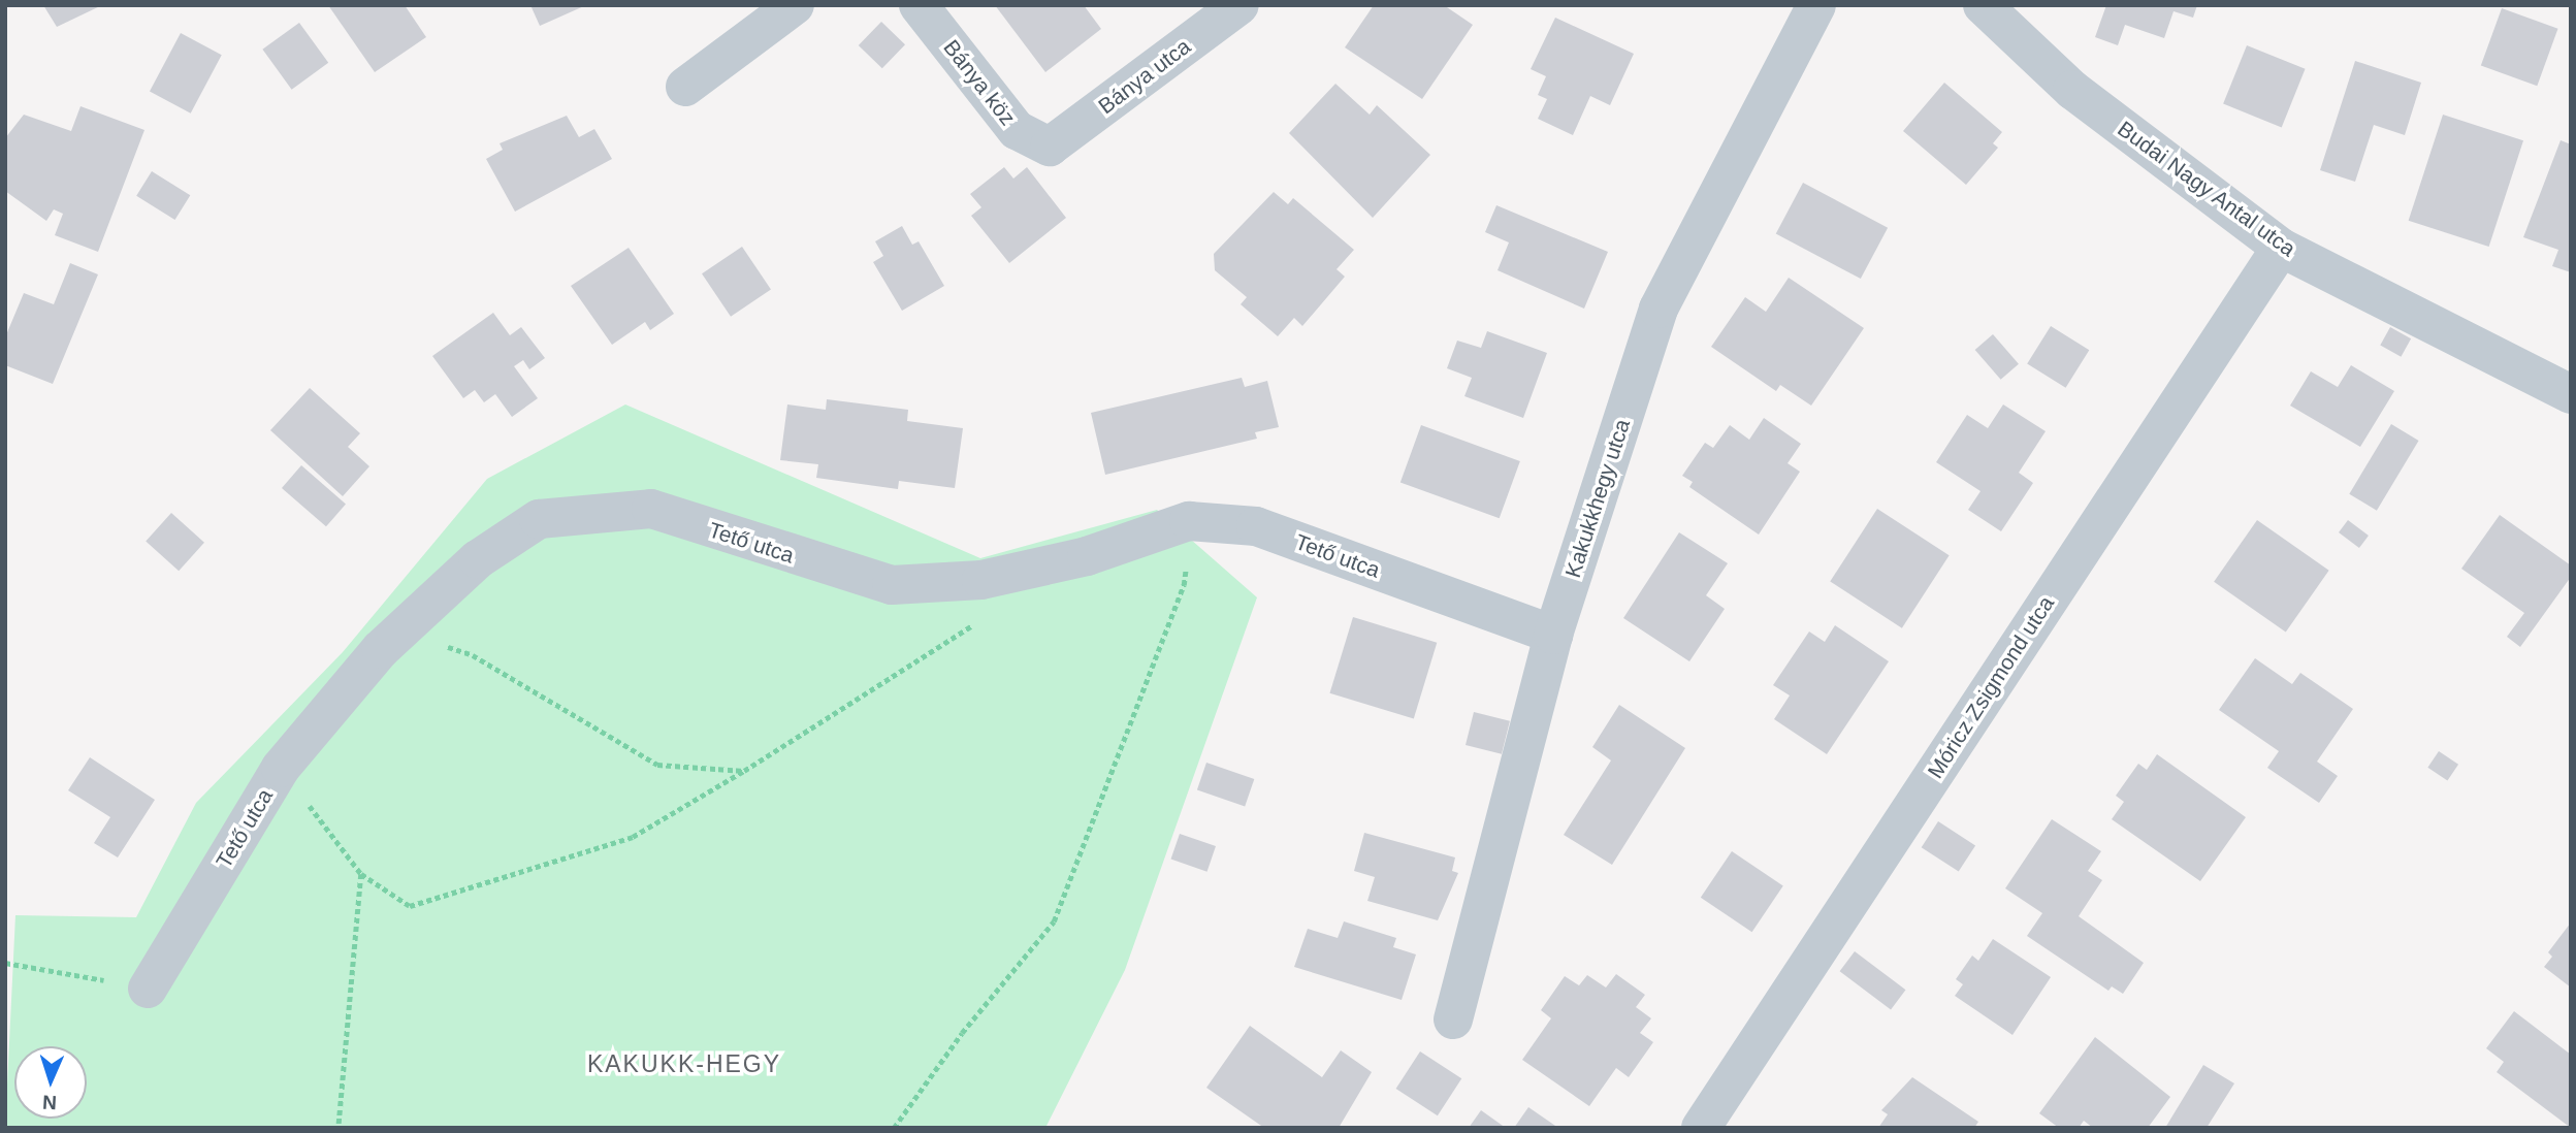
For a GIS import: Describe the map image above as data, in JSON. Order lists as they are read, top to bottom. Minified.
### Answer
{"streets":{"street":["Bánya utca","Bánya köz","Budai Nagy Antal utca","Kakukkhegy utca","Tető utca","Móricz Zsigmond utca"]},"crossings":[["Bánya utca","Bánya köz"],["Budai Nagy Antal utca","Móricz Zsigmond utca"],["Kakukkhegy utca","Tető utca"]],"districts":["KAKUKK-HEGY"],"north":"bottom"}
